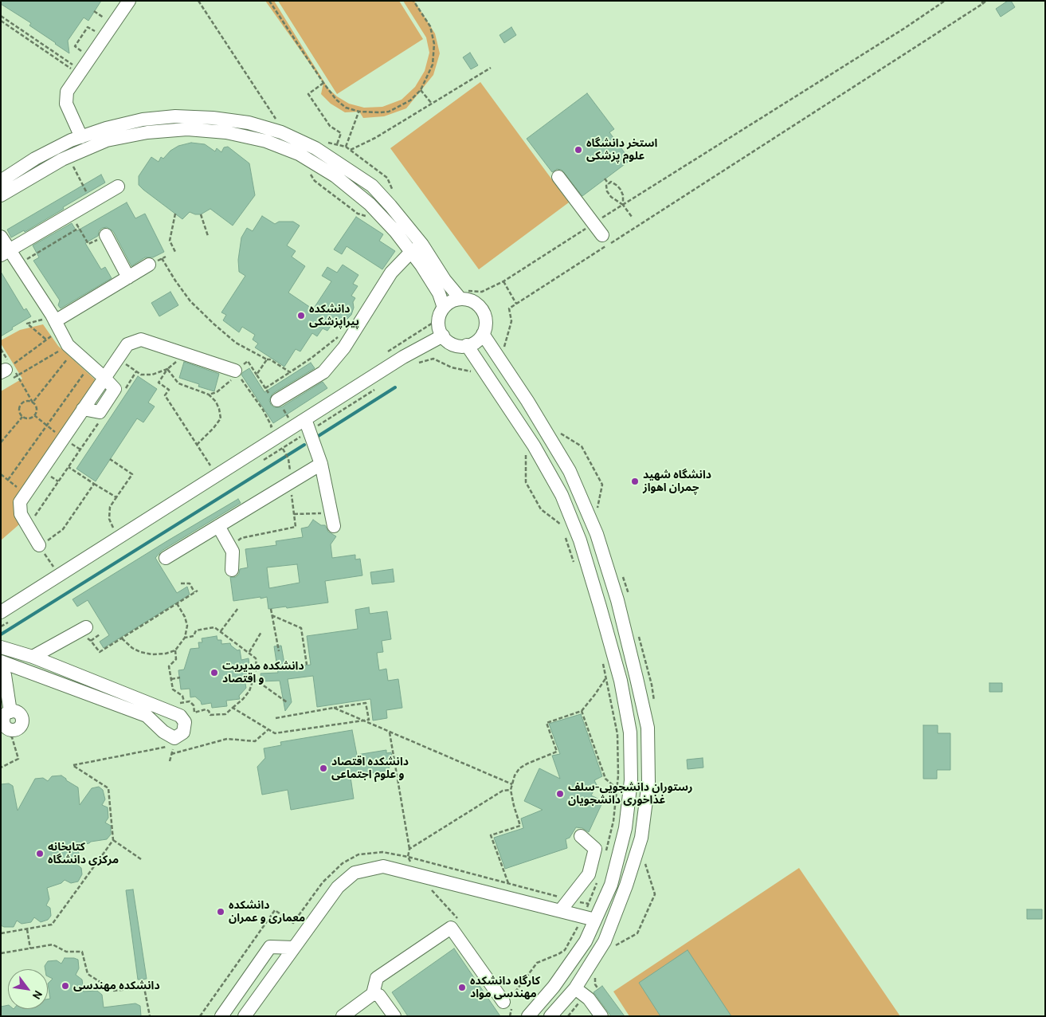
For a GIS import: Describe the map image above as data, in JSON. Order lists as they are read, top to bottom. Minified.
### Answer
{"places":["استخر دانشگاه علوم پزشکی","دانشکده پیراپزشکی","دانشگاه شهید چمران اهواز","دانشکده مدیریت و اقتصاد","دانشکده اقتصاد و علوم اجتماعی","رستوران دانشجویی-سلف غذاخوری دانشجویان","کتابخانه مرکزی دانشگاه","دانشکده معماری و عمران","دانشکده مهندسی","کارگاه دانشکده مهندسی مواد"],"north":"bottom right"}
